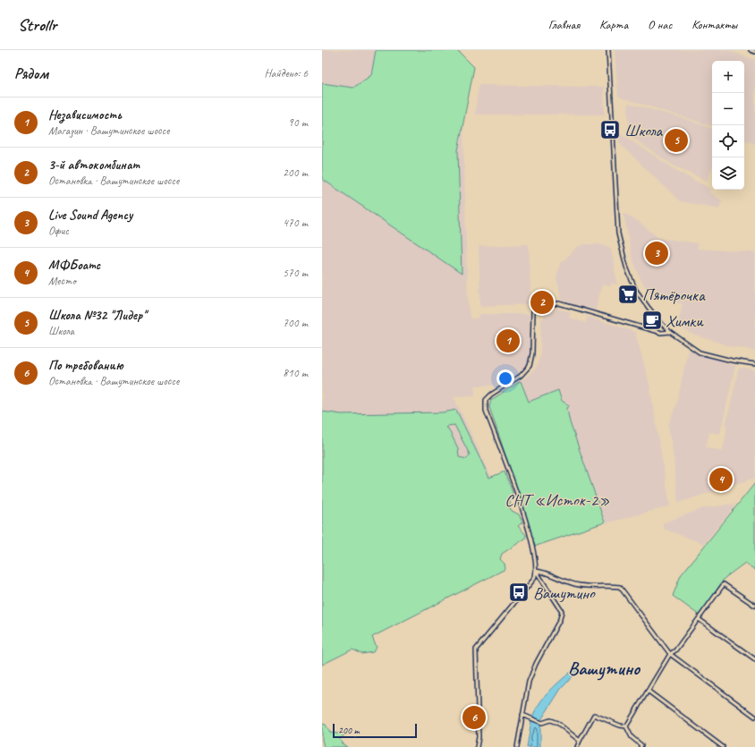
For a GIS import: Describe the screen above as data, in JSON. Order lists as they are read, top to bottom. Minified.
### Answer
{"districts":["Вашутино"],"parks":["СНТ «Исток-2»"],"places":{"bus stop":["Школа","Вашутино"],"supermarket":["Пятёрочка"],"cafe":["Химки"]},"scale_bar":"200 m","page":{"header":"Strollr","nav":["Главная","Карта","О нас","Контакты"],"heading":["Рядом","Найдено: 6"],"map_buttons":["+","−"],"list":[{"mark":"1","name":"Независимость","note":"Магазин · Вашутинское шоссе","value":"90 m"},{"mark":"2","name":"3-й автокомбинат","note":"Остановка · Вашутинское шоссе","value":"200 m"},{"mark":"3","name":"Live Sound Agency","note":"Офис","value":"470 m"},{"mark":"4","name":"МФБоатс","note":"Место","value":"570 m"},{"mark":"5","name":"Школа №32 \"Лидер\"","note":"Школа","value":"700 m"},{"mark":"6","name":"По требованию","note":"Остановка · Вашутинское шоссе","value":"810 m"}],"pins":["5","3","2","1","4","6"],"scale":"200 m"}}
